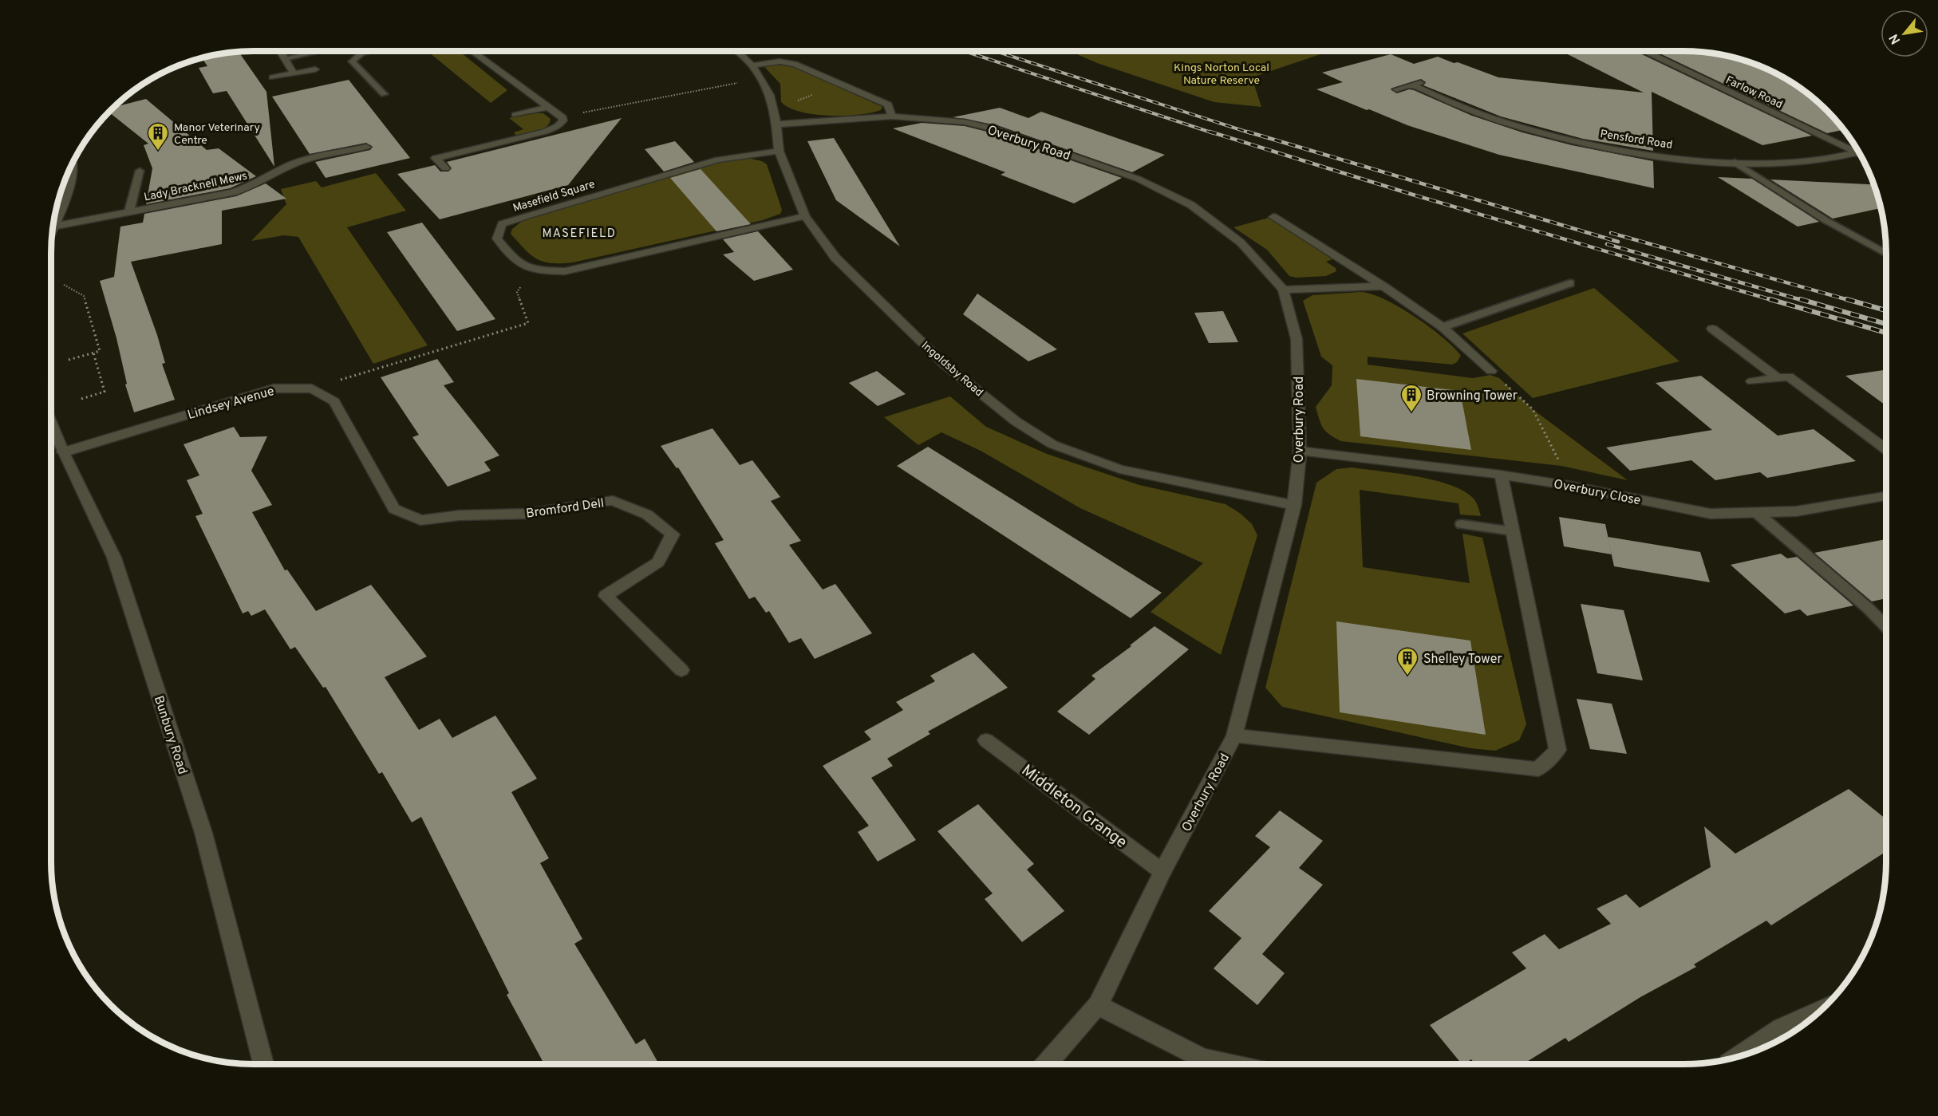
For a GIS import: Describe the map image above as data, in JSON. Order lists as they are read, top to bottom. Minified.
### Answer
{"streets":{"street":["Farlow Road","Pensford Road","Overbury Road","Lady Bracknell Mews","Masefield Square","Ingoldsby Road","Lindsey Avenue","Overbury Close","Bromford Dell","Bunbury Road","Middleton Grange"]},"crossings":[["Overbury Road","Ingoldsby Road"],["Overbury Road","Overbury Close"],["Overbury Road","Middleton Grange"],["Masefield Square","Ingoldsby Road"],["Lindsey Avenue","Bromford Dell"],["Lindsey Avenue","Bunbury Road"]],"districts":["MASEFIELD"],"parks":["Kings Norton Local Nature Reserve"],"places":{"building":["Manor Veterinary Centre","Browning Tower","Shelley Tower"]},"north":"bottom left"}
